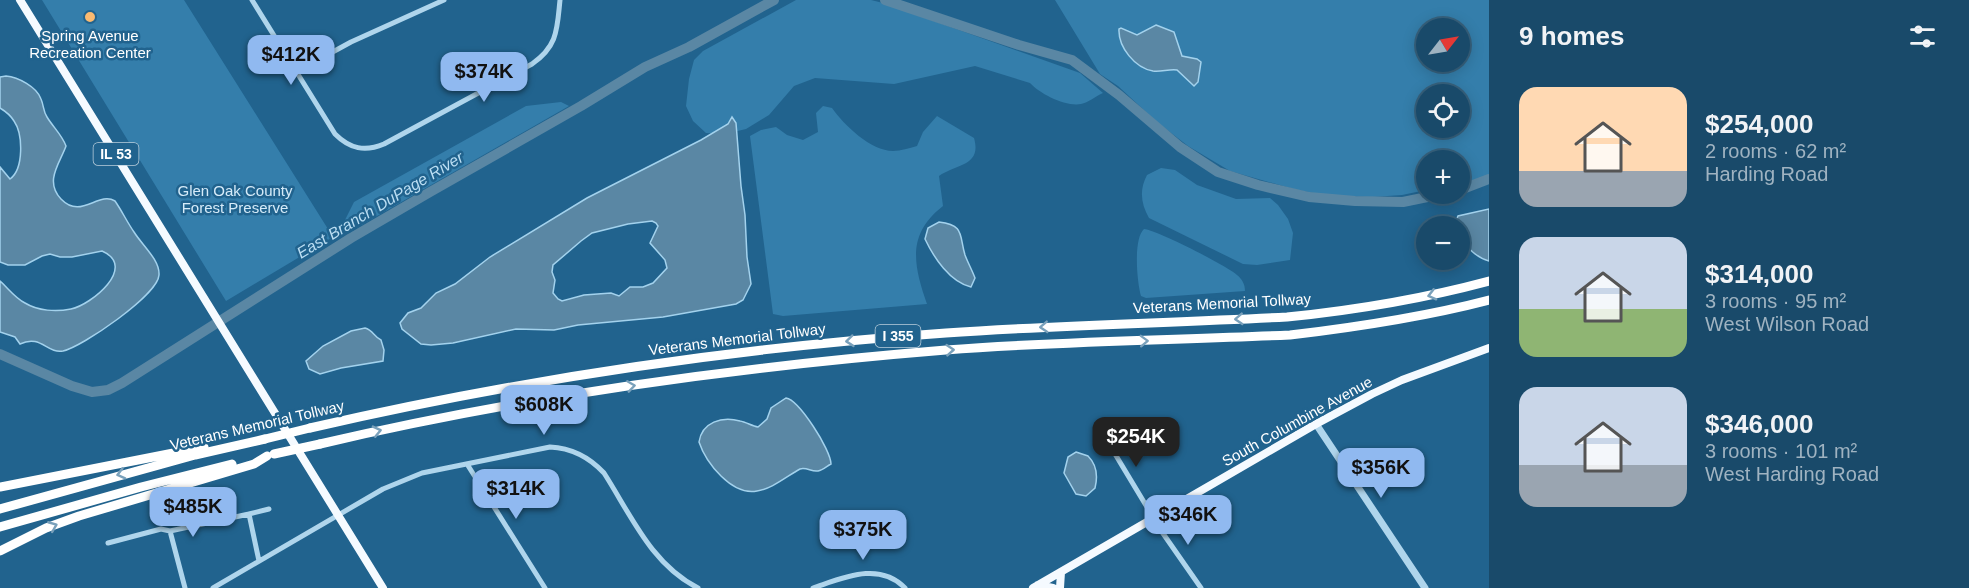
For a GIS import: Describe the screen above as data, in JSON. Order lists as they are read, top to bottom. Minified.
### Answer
{"streets":{"highway":["Veterans Memorial Tollway","I 355"],"main road":["IL 53","South Columbine Avenue"]},"water":["East Branch DuPage River"],"parks":["Glen Oak County Forest Preserve"],"places":["Spring Avenue Recreation Center"],"north":"top right","page":{"heading":"9 homes","map_buttons":["+","−"],"price":["$412K","$374K","$608K","$254K","$356K","$314K","$485K","$346K","$375K"],"list":[{"name":"$254,000","note":"2 rooms · 62 m² · Harding Road"},{"name":"$314,000","note":"3 rooms · 95 m² · West Wilson Road"},{"name":"$346,000","note":"3 rooms · 101 m² · West Harding Road"}]}}
